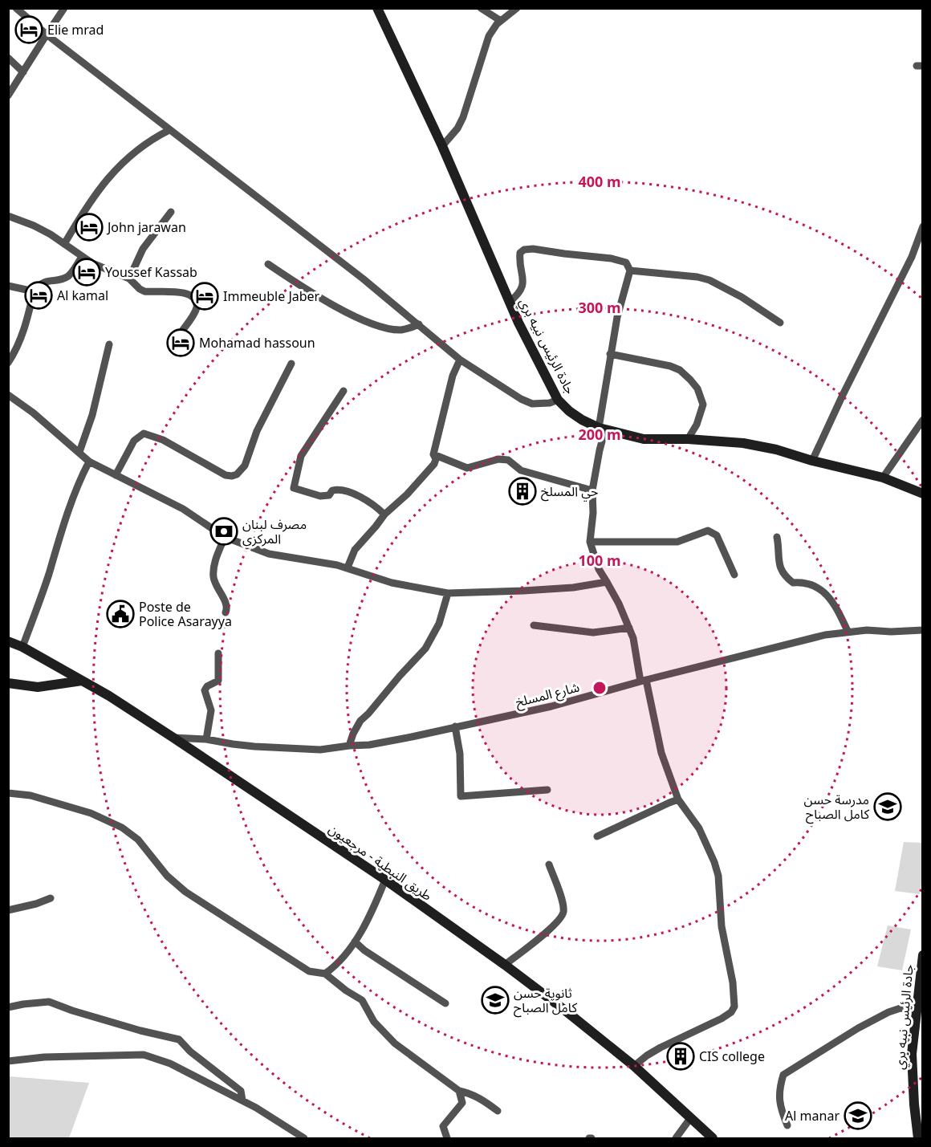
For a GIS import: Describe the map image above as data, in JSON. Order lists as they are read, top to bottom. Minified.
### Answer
{"streets":{"main road":["جادة الرئيس نبيه بري","طريق النبطية - مرجعيون"],"street":["شارع المسلخ"]},"crossings":[["شارع المسلخ","طريق النبطية - مرجعيون"]],"places":{"hotel":["Elie mrad","John jarawan","Youssef Kassab","Al kamal","Immeuble Jaber","Mohamad hassoun"],"building":["حي المسلخ","CIS college"],"bank":["مصرف لبنان المركزي"],"public building":["Poste de Police Asarayya"],"school or university":["مدرسة حسن كامل الصباح","ثانوية حسن كامل الصباح","Al manar"]},"rings":["400 m","300 m","200 m","100 m"]}
